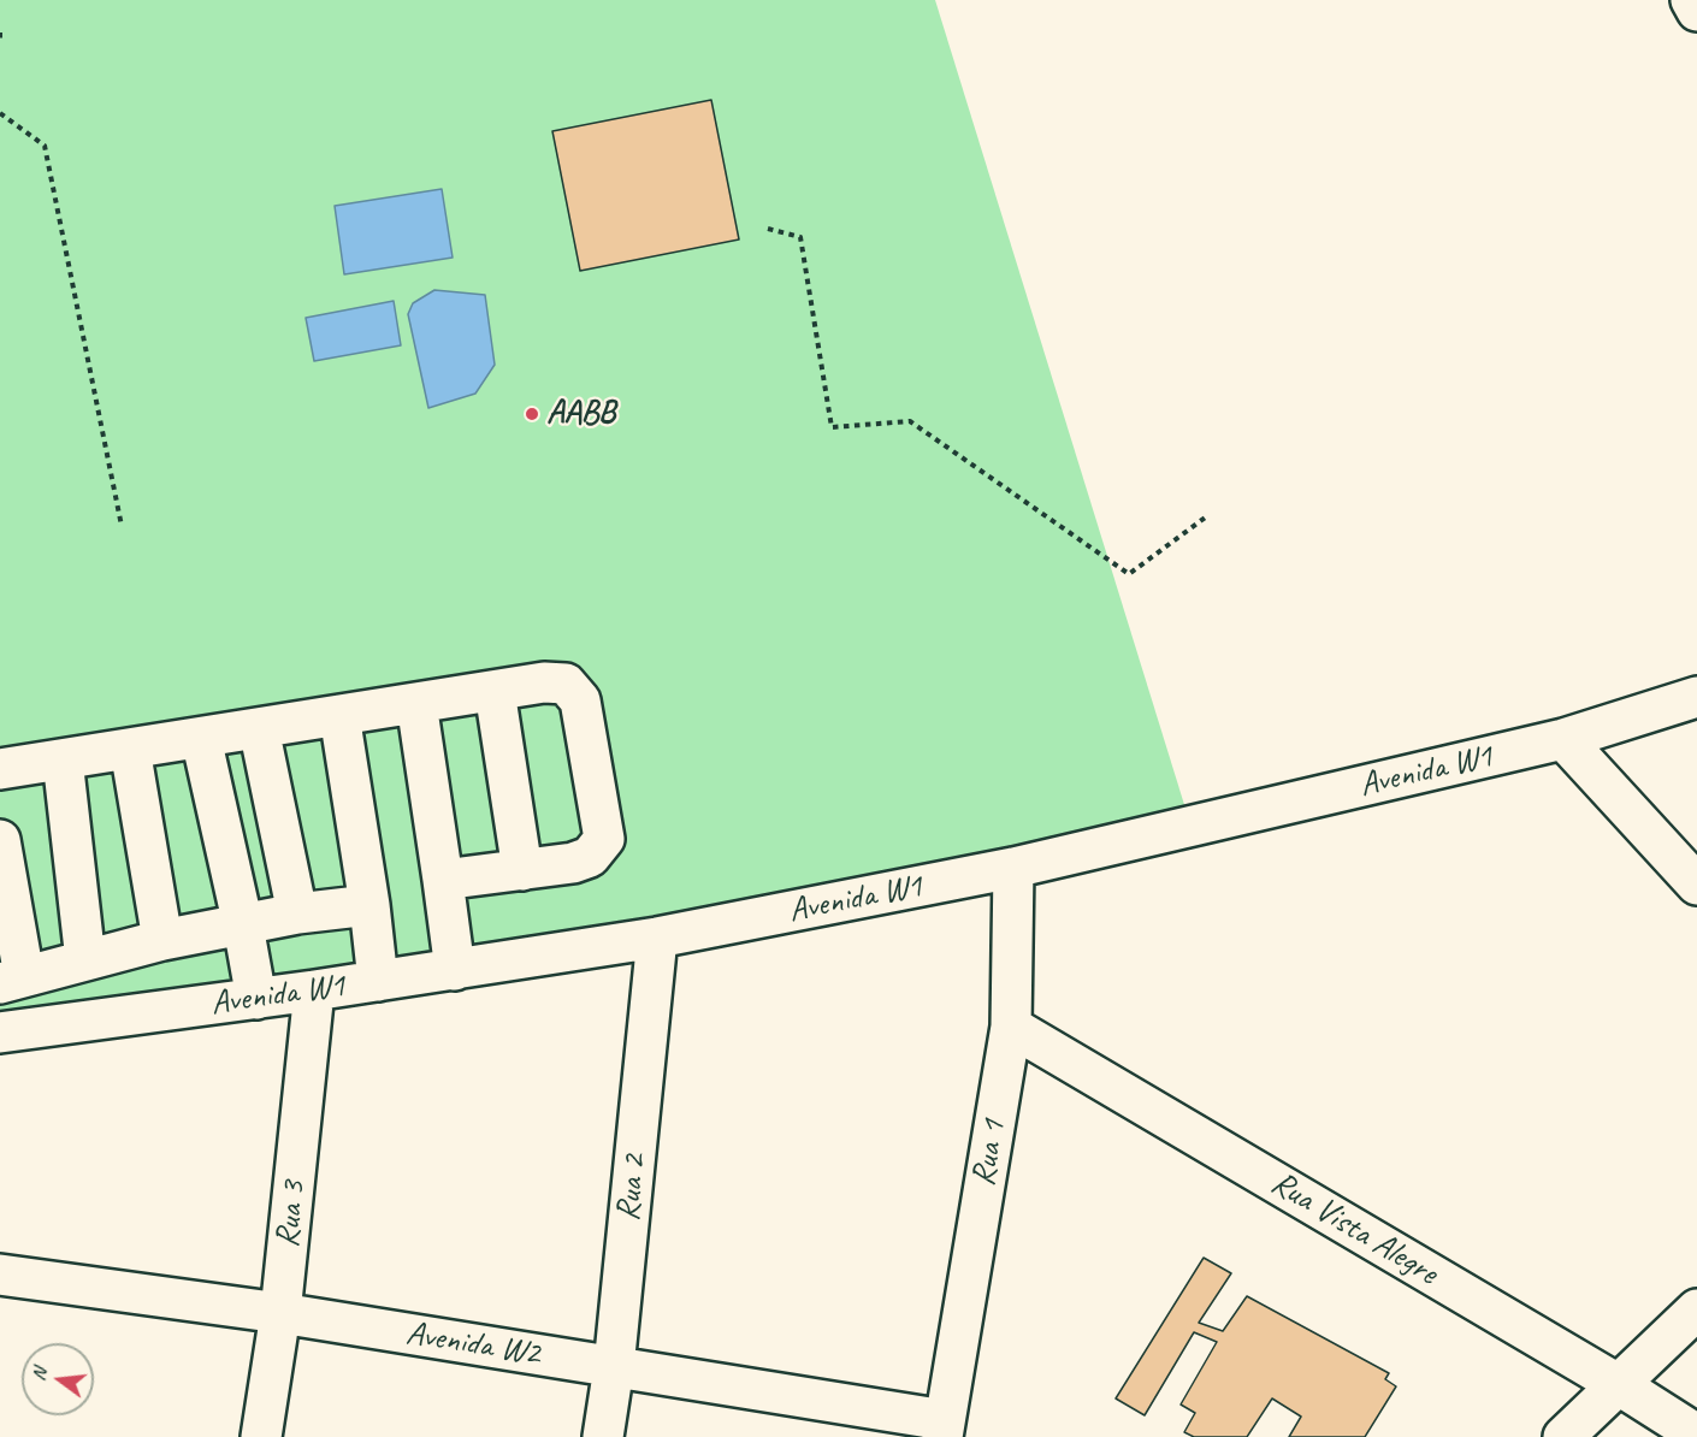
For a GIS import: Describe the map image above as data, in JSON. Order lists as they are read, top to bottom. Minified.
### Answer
{"streets":{"street":["Avenida W1","Rua 1","Rua 2","Rua 3","Rua Vista Alegre","Avenida W2"]},"crossings":[["Avenida W1","Rua 1"],["Avenida W1","Rua 2"],["Avenida W1","Rua 3"],["Rua 1","Rua Vista Alegre"],["Rua 1","Avenida W2"],["Rua 2","Avenida W2"],["Rua 3","Avenida W2"]],"places":["AABB"],"north":"left"}
